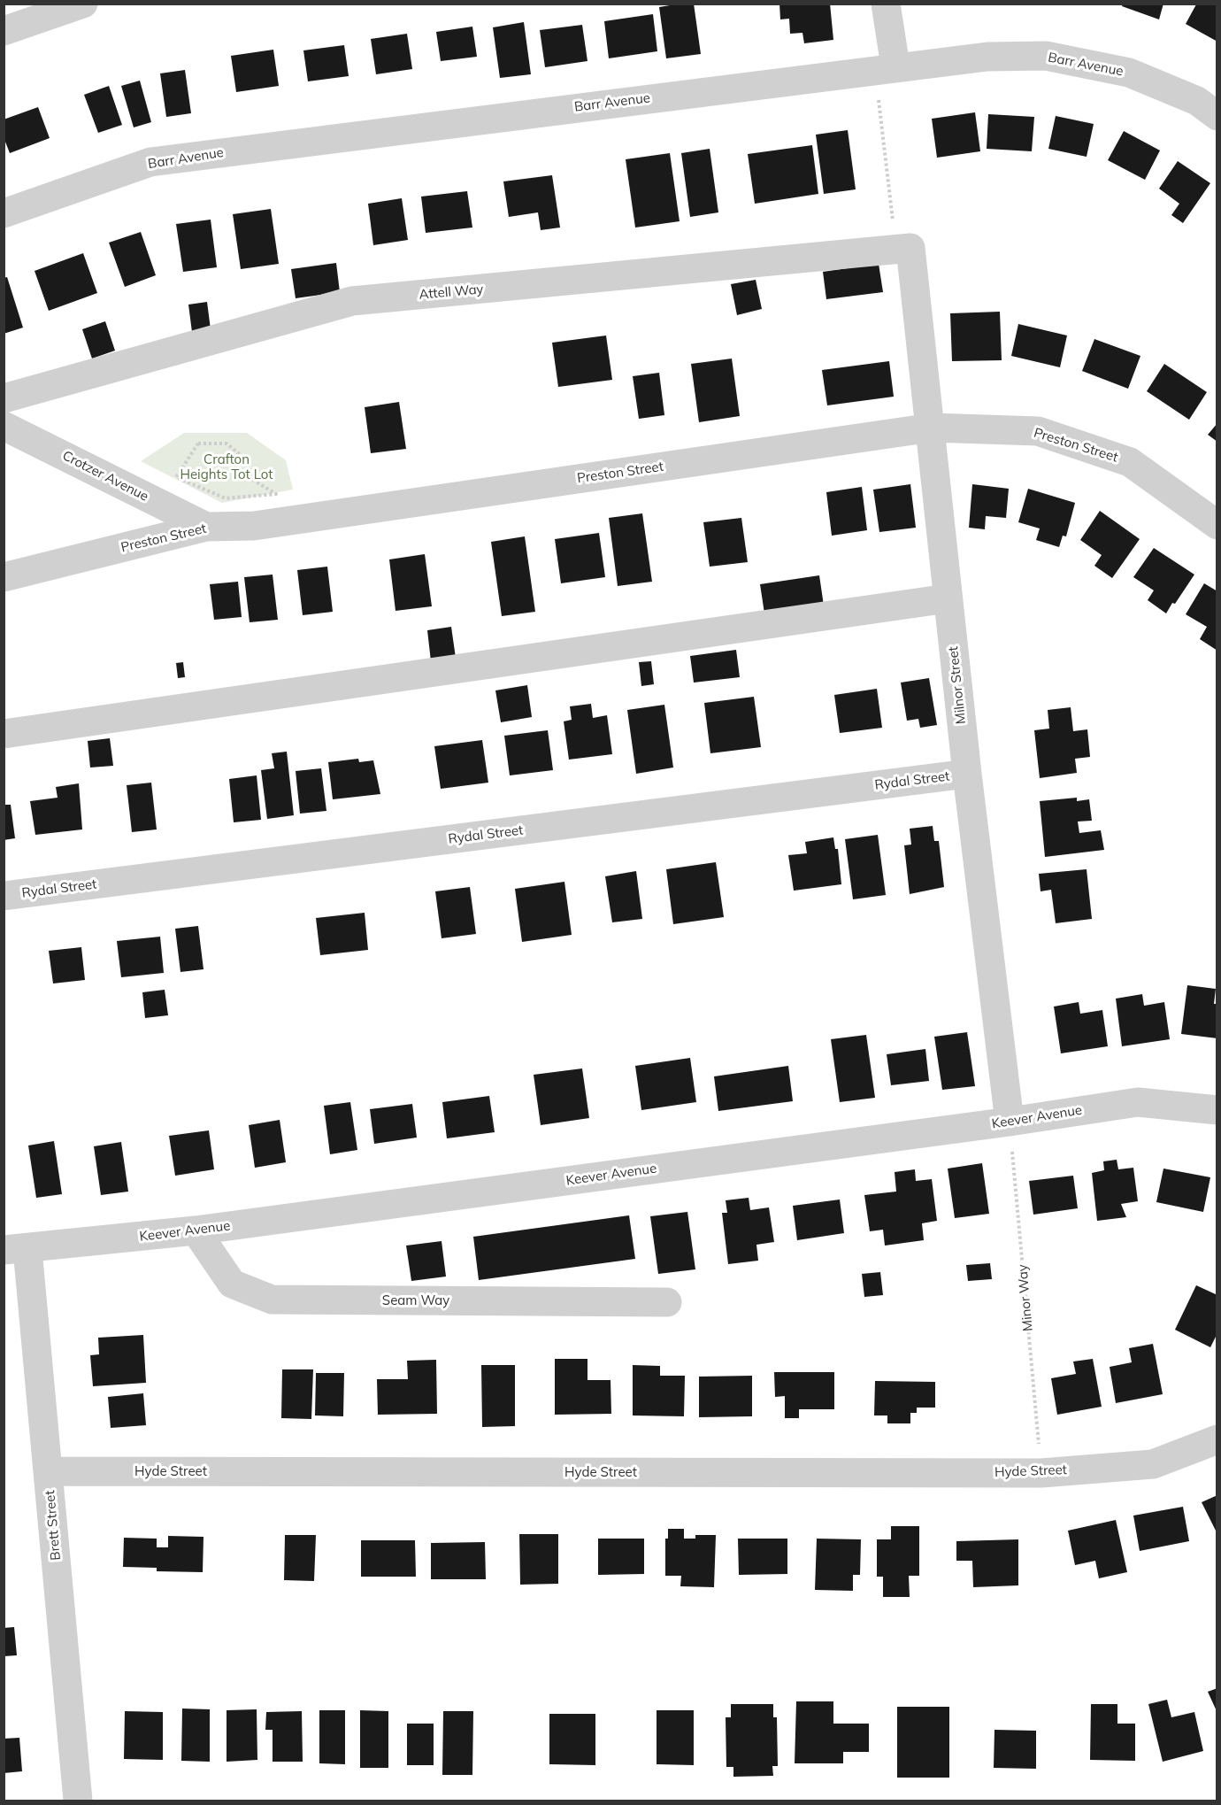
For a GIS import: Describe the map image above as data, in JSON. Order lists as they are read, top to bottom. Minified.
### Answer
{"streets":{"street":["Barr Avenue","Attell Way","Preston Street","Crotzer Avenue","Milnor Street","Rydal Street","Keever Avenue","Seam Way","Hyde Street","Brett Street"],"path":["Minor Way"]},"crossings":[["Attell Way","Milnor Street"],["Preston Street","Crotzer Avenue"],["Preston Street","Milnor Street"],["Milnor Street","Rydal Street"],["Milnor Street","Keever Avenue"],["Milnor Street","Minor Way"],["Keever Avenue","Minor Way"],["Keever Avenue","Seam Way"],["Keever Avenue","Brett Street"],["Minor Way","Hyde Street"],["Hyde Street","Brett Street"]],"parks":["Crafton Heights Tot Lot"]}
